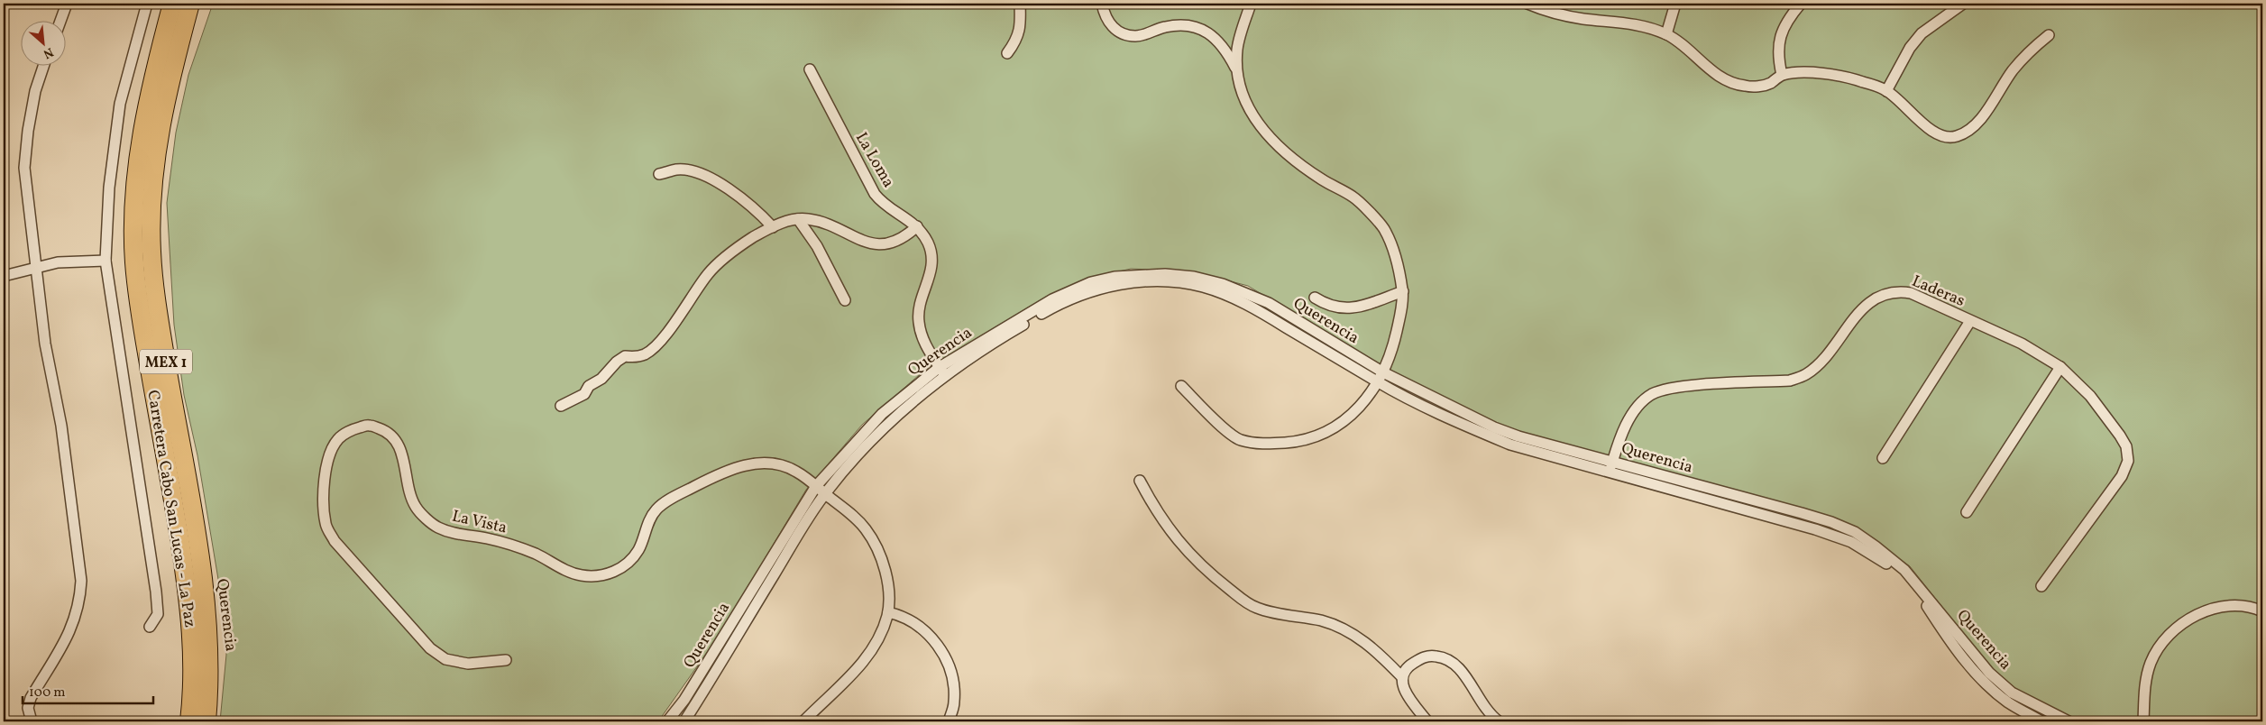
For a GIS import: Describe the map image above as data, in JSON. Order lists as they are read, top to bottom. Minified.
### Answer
{"streets":{"highway":["MEX 1","Carretera Cabo San Lucas - La Paz"],"street":["La Loma","Laderas","Querencia","La Vista"]},"crossings":[["La Loma","Querencia"],["Laderas","Querencia"],["Querencia","Carretera Cabo San Lucas - La Paz"],["Querencia","La Vista"]],"scale_bar":"100 m","north":"bottom right"}
